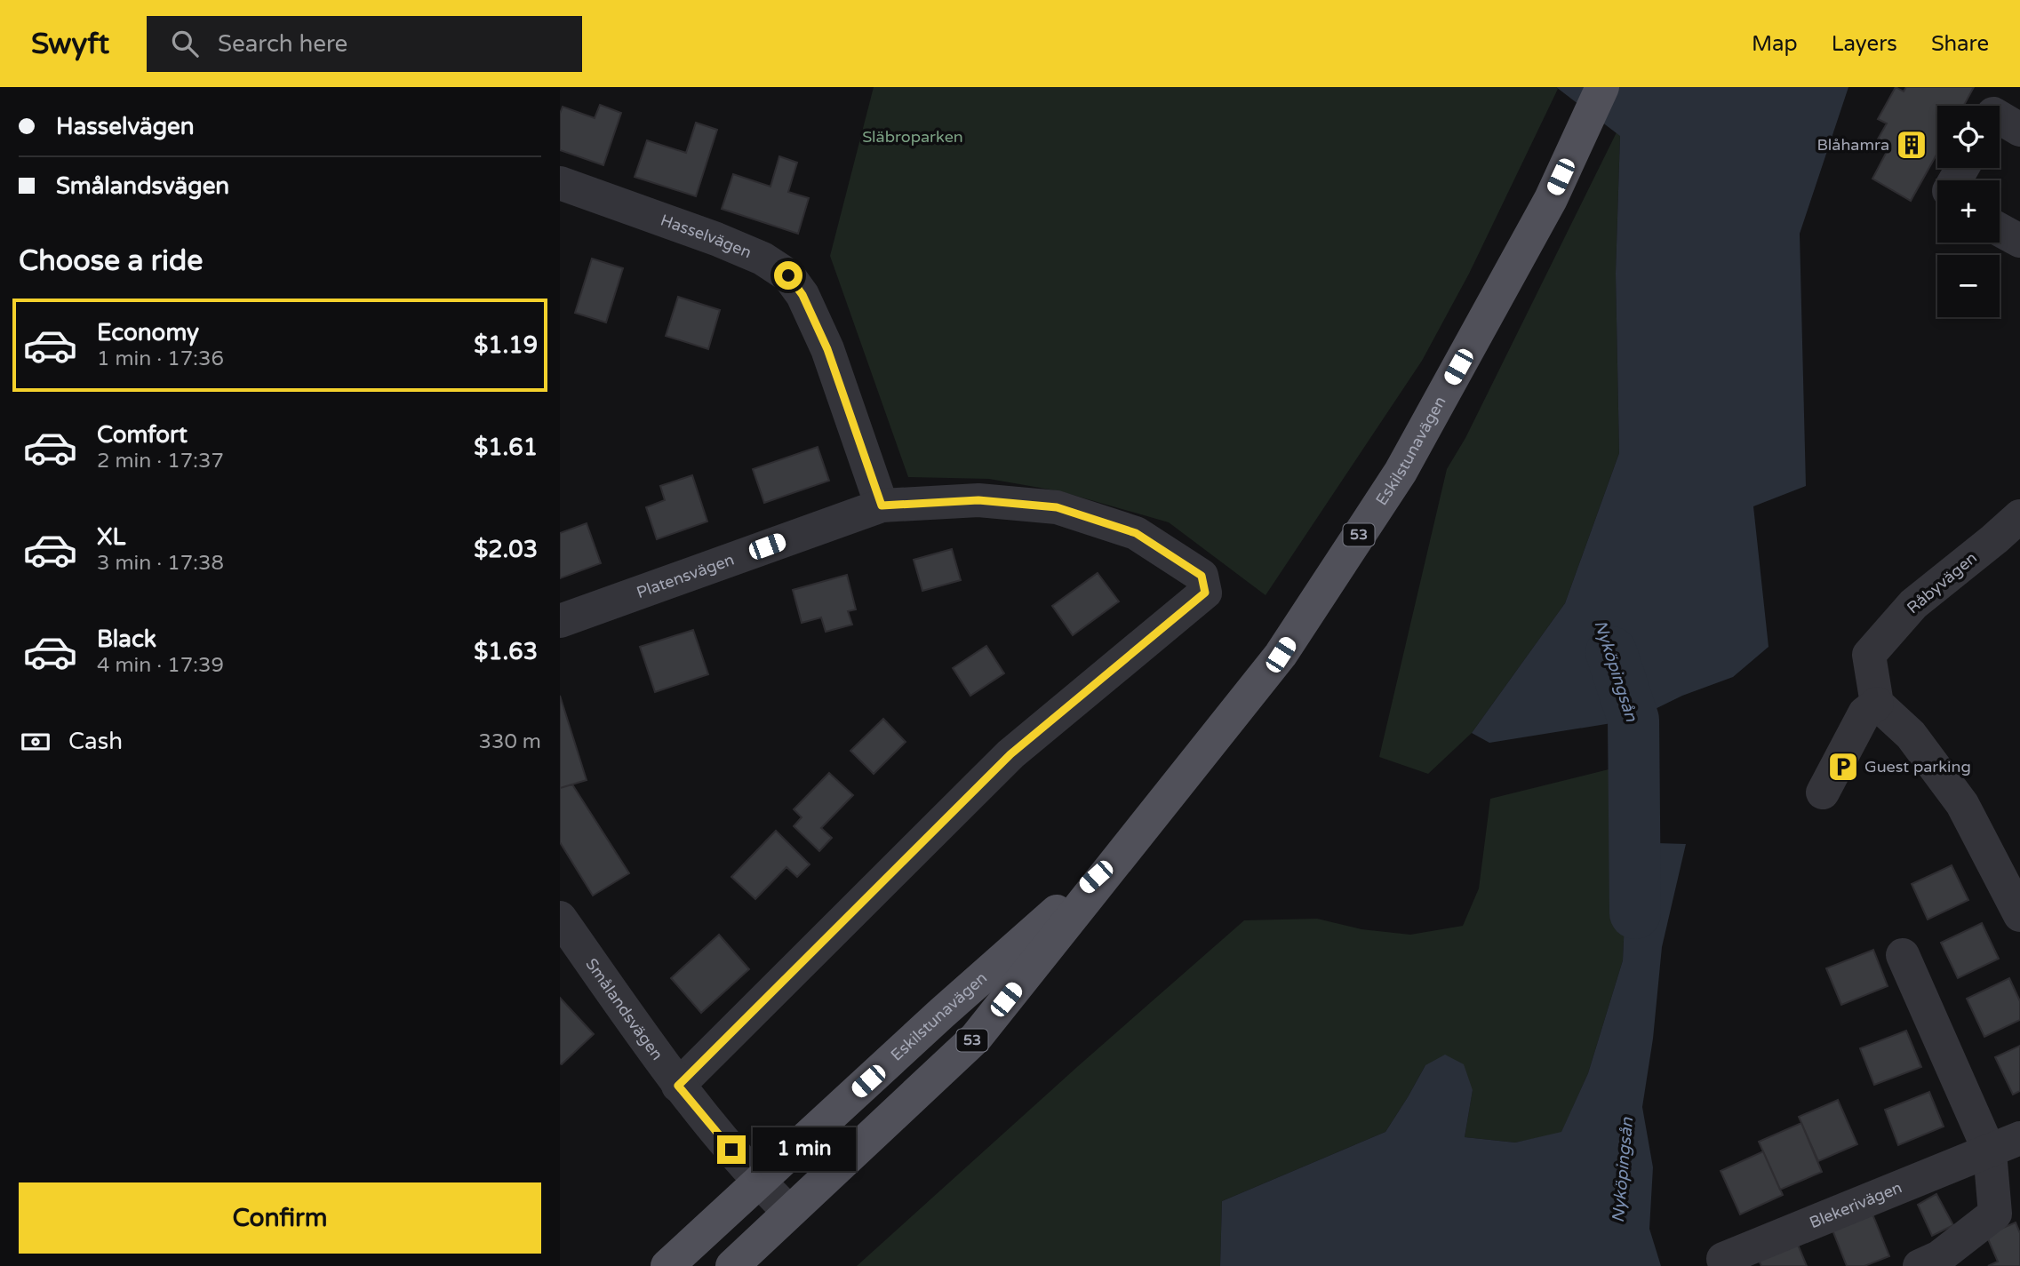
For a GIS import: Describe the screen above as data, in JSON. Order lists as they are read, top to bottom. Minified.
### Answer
{"streets":{"main road":["Eskilstunavägen","53"],"street":["Hasselvägen","Platensvägen","Råbyvägen","Smålandsvägen","Blekerivägen"]},"crossings":[["Hasselvägen","Platensvägen"],["Eskilstunavägen","Smålandsvägen"],["Platensvägen","Smålandsvägen"]],"water":["Nyköpingsån"],"parks":["Släbroparken"],"places":{"building":["Blåhamra"],"parking":["Guest parking"]},"page":{"header":"Swyft","search":"Search here","nav":["Map","Layers","Share"],"banner":["Hasselvägen","Smålandsvägen"],"map_buttons":["+","−"],"heading":"Choose a ride","list":[{"name":"Economy","note":"1 min · 17:36","value":"$1.19"},{"name":"Comfort","note":"2 min · 17:37","value":"$1.61"},{"name":"XL","note":"3 min · 17:38","value":"$2.03"},{"name":"Black","note":"4 min · 17:39","value":"$1.63"}],"pay":["Cash","330 m"],"bubble":"1 min","buttons":"Confirm"}}
